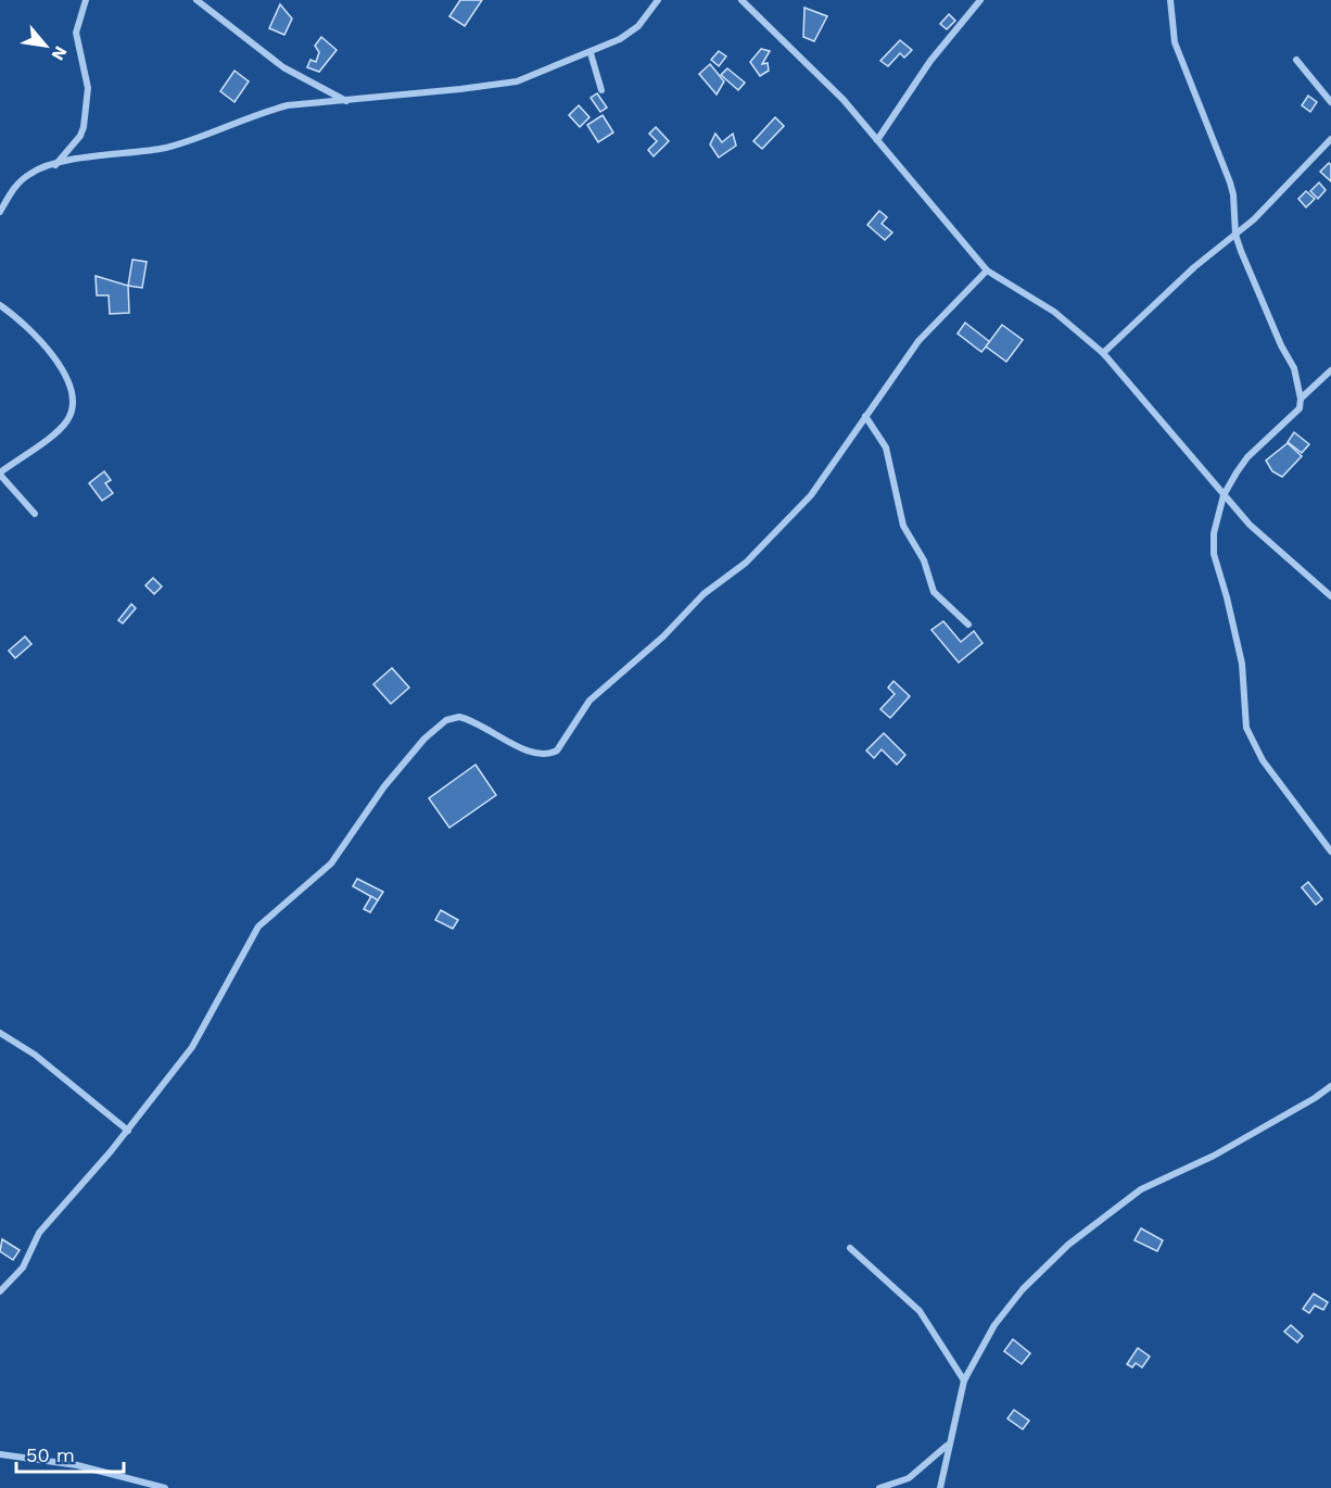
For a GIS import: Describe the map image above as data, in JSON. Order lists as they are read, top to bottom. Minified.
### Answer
{"scale_bar":"50 m","north":"bottom right"}
